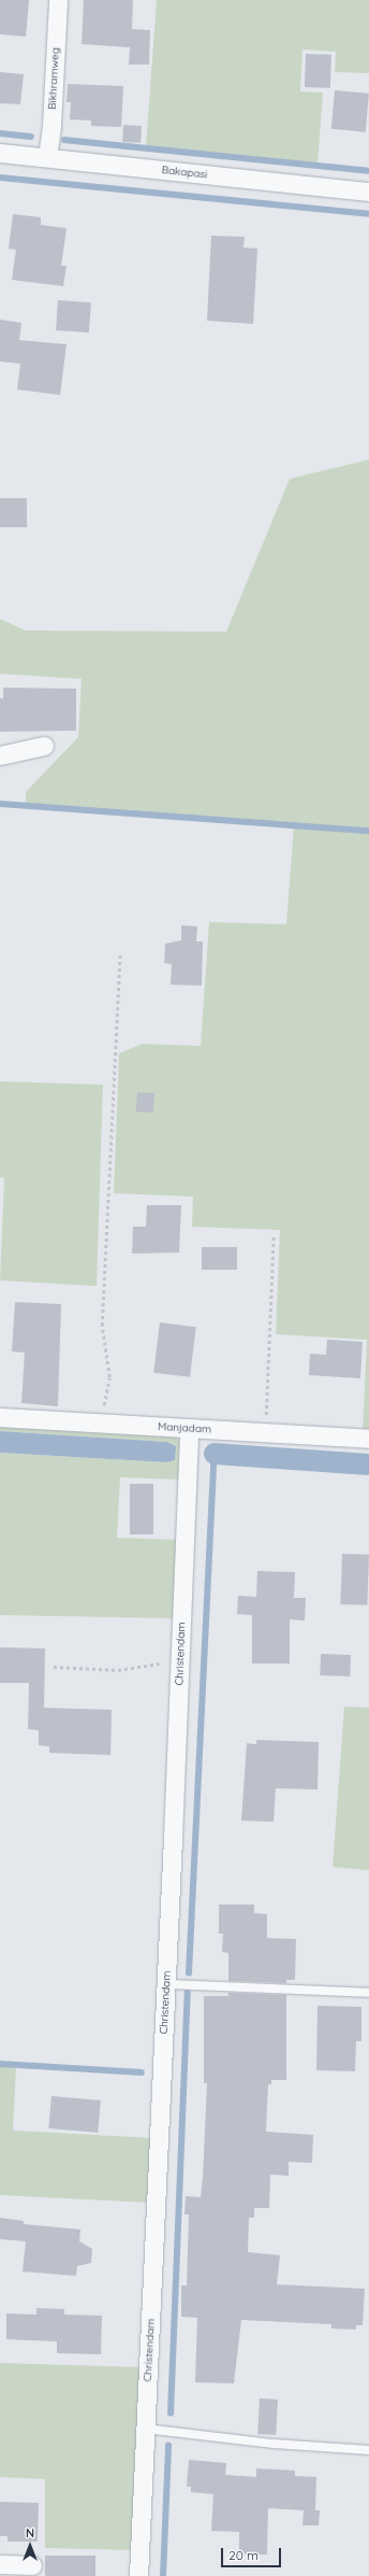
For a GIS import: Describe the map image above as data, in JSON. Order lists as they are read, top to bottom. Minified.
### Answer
{"streets":{"street":["Bikhramweg","Bakapasi","Manjadam","Christendam"]},"crossings":[["Bikhramweg","Bakapasi"],["Manjadam","Christendam"]],"scale_bar":"20 m","north":"top"}
